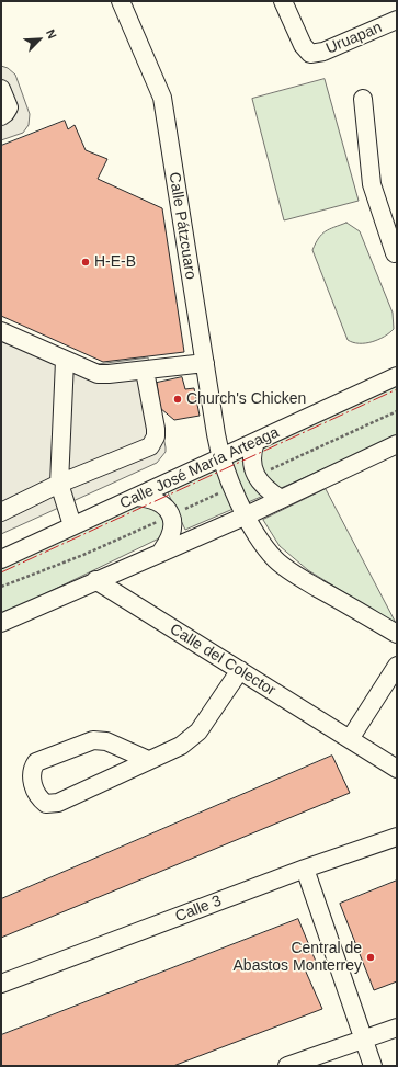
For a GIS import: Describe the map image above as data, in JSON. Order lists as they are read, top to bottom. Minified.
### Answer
{"streets":{"street":["Uruapan","Calle Pátzcuaro","Calle José María Arteaga","Calle del Colector","Calle 3"]},"crossings":[["Calle Pátzcuaro","Calle José María Arteaga"]],"places":["H-E-B","Church's Chicken","Central de Abastos Monterrey"],"north":"top right"}
